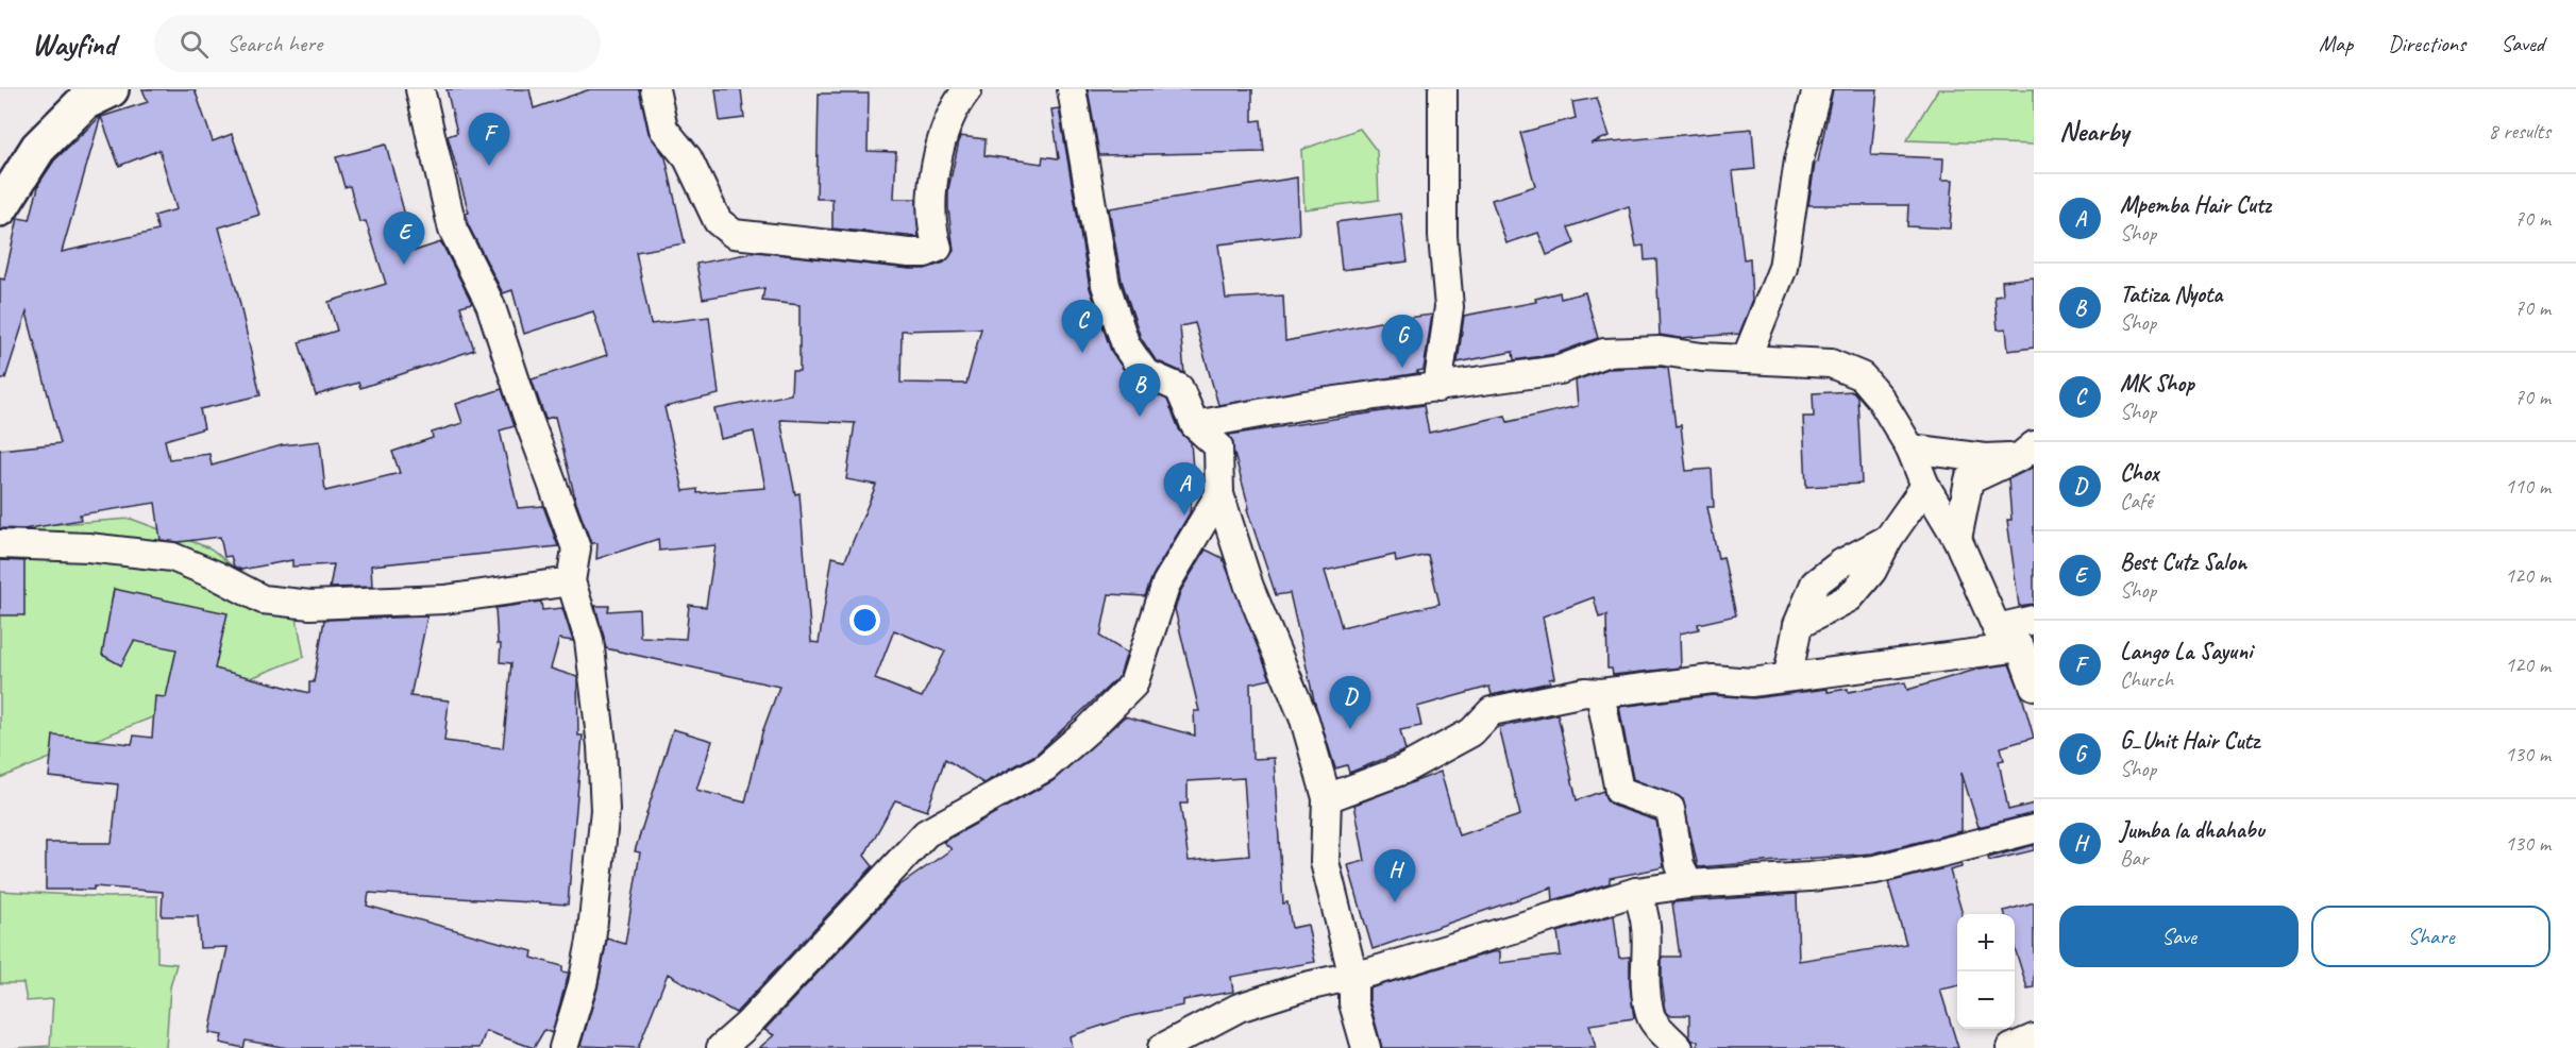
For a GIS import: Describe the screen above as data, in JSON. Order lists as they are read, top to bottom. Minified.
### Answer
{"page":{"header":"Wayfind","search":"Search here","nav":["Map","Directions","Saved"],"heading":["Nearby","8 results"],"pins":["F","E","C","G","B","A","D","H"],"list":[{"mark":"A","name":"Mpemba Hair Cutz","note":"Shop","value":"70 m"},{"mark":"B","name":"Tatiza Nyota","note":"Shop","value":"70 m"},{"mark":"C","name":"MK Shop","note":"Shop","value":"70 m"},{"mark":"D","name":"Chox","note":"Café","value":"110 m"},{"mark":"E","name":"Best Cutz Salon","note":"Shop","value":"120 m"},{"mark":"F","name":"Lango La Sayuni","note":"Church","value":"120 m"},{"mark":"G","name":"G_Unit Hair Cutz","note":"Shop","value":"130 m"},{"mark":"H","name":"Jumba la dhahabu","note":"Bar","value":"130 m"}],"buttons":["Save","Share"],"map_buttons":["+","−"]}}
